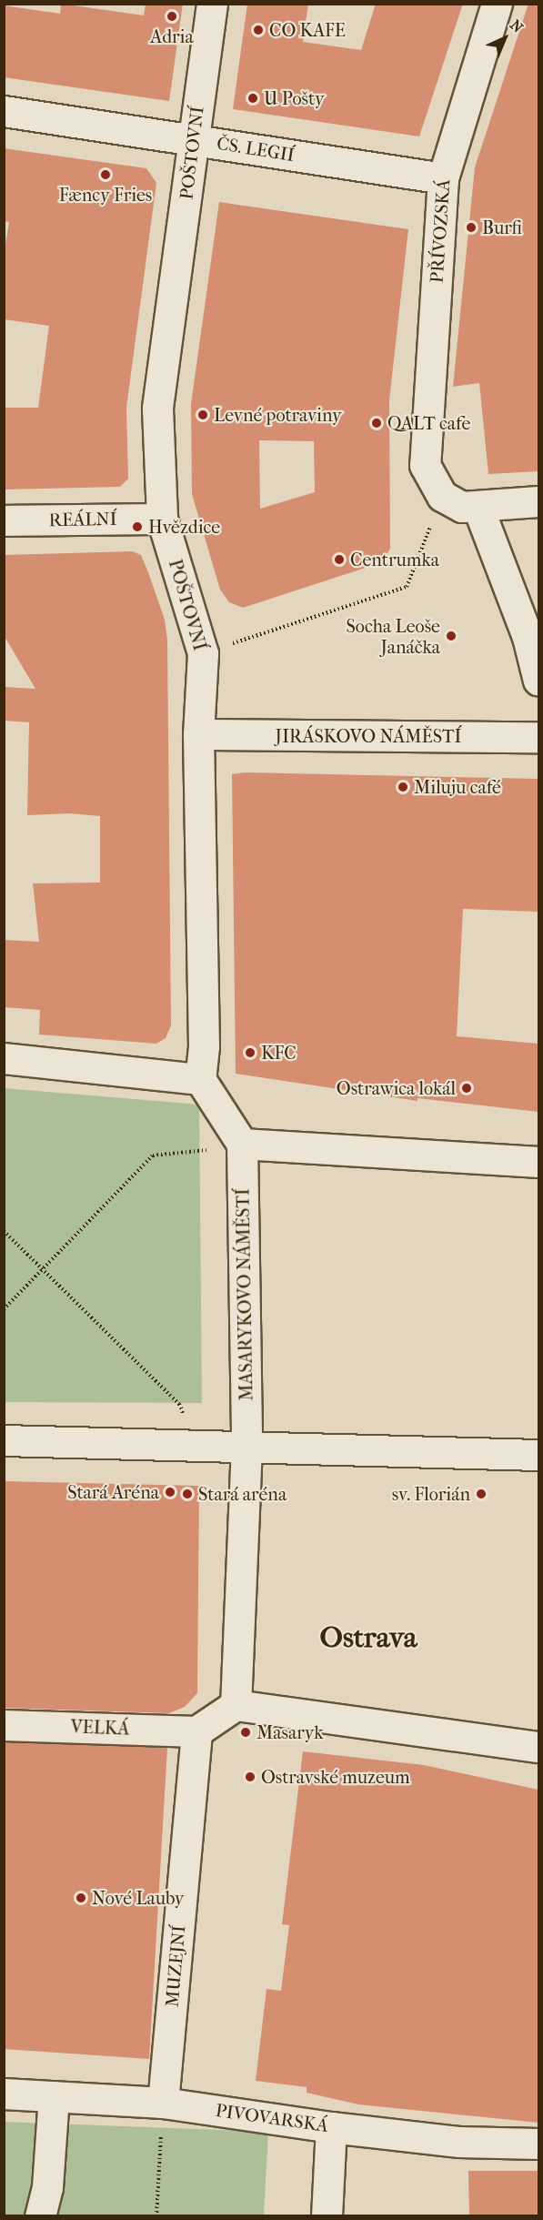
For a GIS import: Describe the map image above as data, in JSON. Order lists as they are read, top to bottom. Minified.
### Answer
{"streets":{"street":["ČS. LEGIÍ","POŠTOVNÍ","PŘÍVOZSKÁ","REÁLNÍ","JIRÁSKOVO NÁMĚSTÍ","MASARYKOVO NÁMĚSTÍ","VELKÁ","MUZEJNÍ","PIVOVARSKÁ"]},"crossings":[["ČS. LEGIÍ","POŠTOVNÍ"],["ČS. LEGIÍ","PŘÍVOZSKÁ"],["POŠTOVNÍ","REÁLNÍ"],["POŠTOVNÍ","JIRÁSKOVO NÁMĚSTÍ"],["VELKÁ","MUZEJNÍ"],["MUZEJNÍ","PIVOVARSKÁ"]],"districts":["Ostrava"],"places":["Adria","CO KAFE","U Pošty","Fæncy Fries","Burfi","Levné potraviny","QALT cafe","Hvězdice","Centrumka","Socha Leoše Janáčka","Miluju café","KFC","Ostrawica lokál","Stará Aréna","Stará aréna","sv. Florián","Masaryk","Ostravské muzeum","Nové Lauby"],"north":"top right"}
